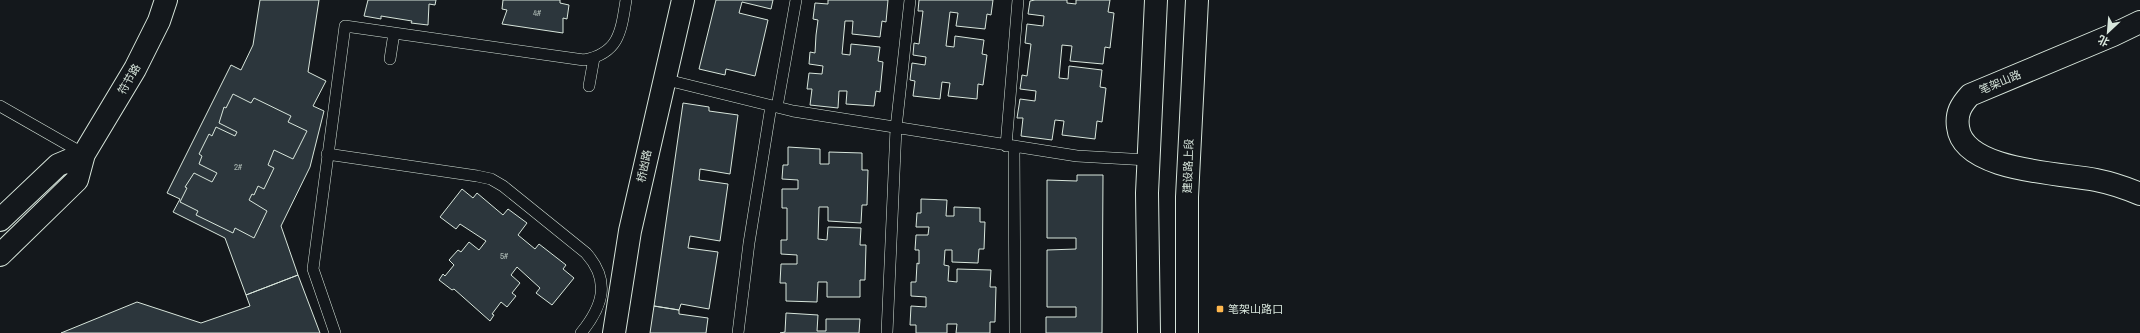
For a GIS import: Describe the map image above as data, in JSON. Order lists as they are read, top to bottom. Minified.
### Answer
{"streets":{"main road":["符节路","笔架山路","桥凼路","建设路上段"]},"places":{"transit":["笔架山路口"]},"house_numbers":["4#","2#","5#"],"north":"bottom left"}
